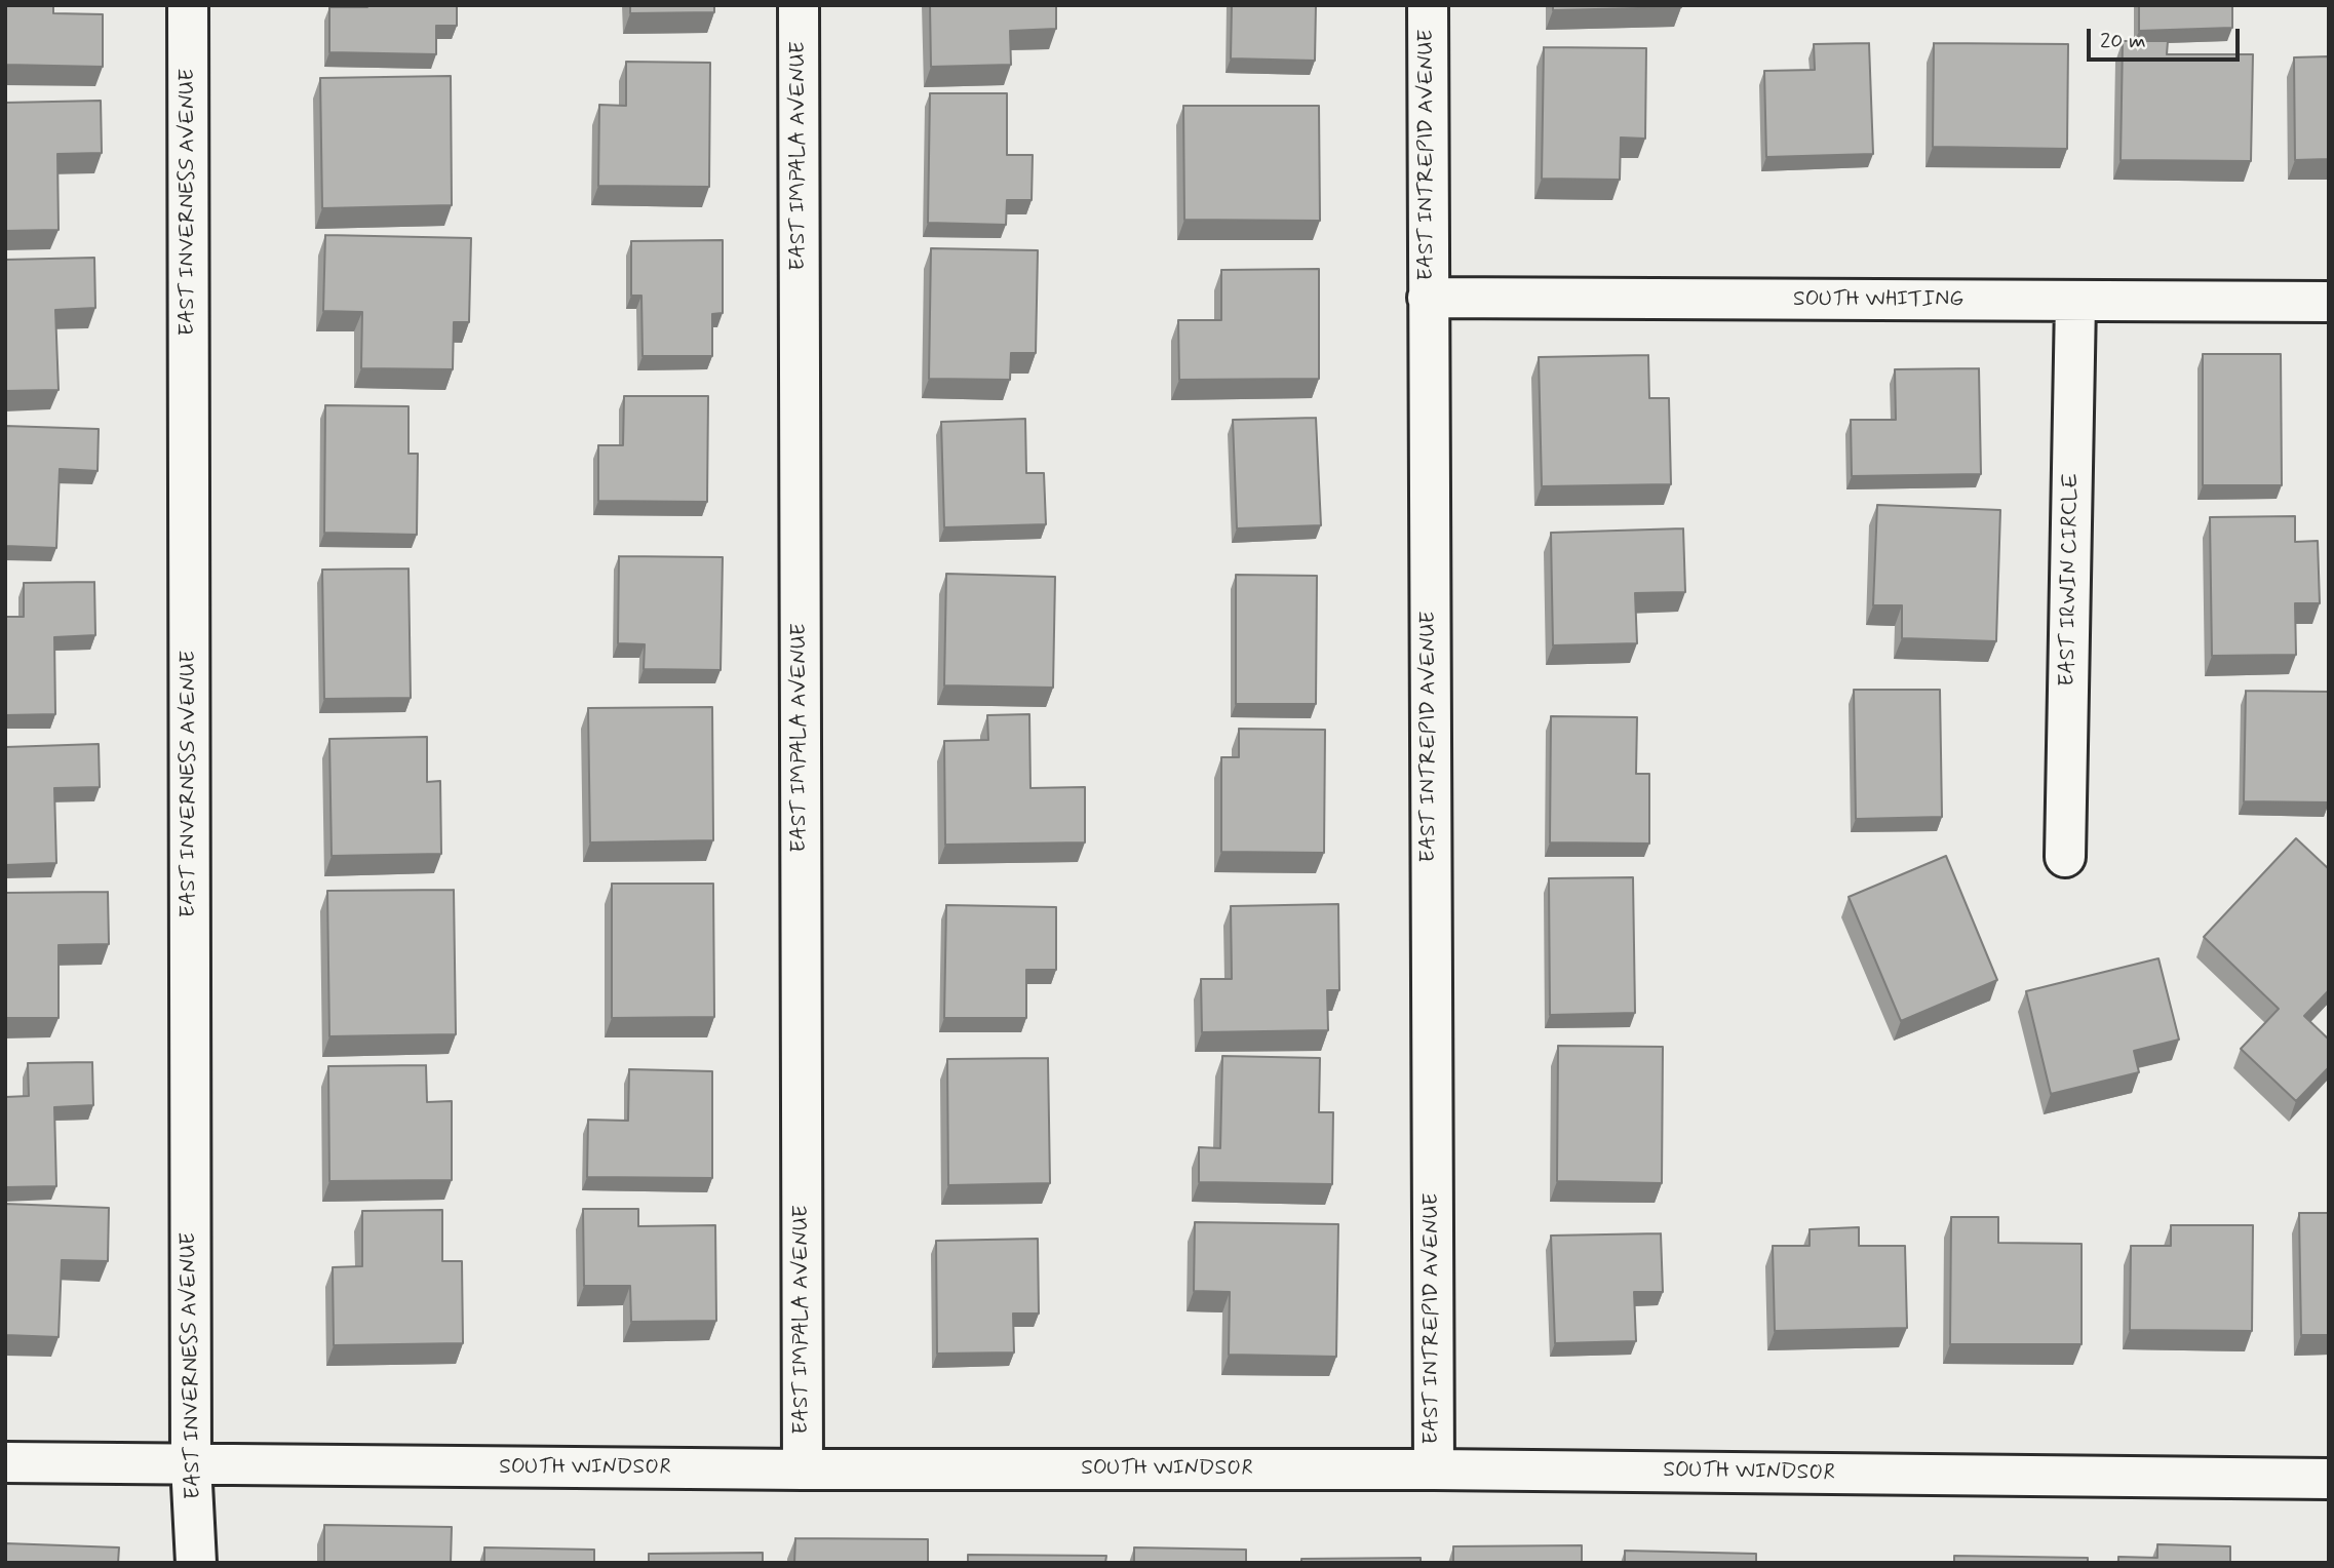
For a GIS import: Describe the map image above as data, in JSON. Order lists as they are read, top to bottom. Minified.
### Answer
{"streets":{"street":["EAST INTREPID AVENUE","EAST IMPALA AVENUE","EAST INVERNESS AVENUE","SOUTH WHITING","EAST IRWIN CIRCLE","SOUTH WINDSOR"]},"crossings":[["EAST INTREPID AVENUE","SOUTH WHITING"],["EAST INTREPID AVENUE","SOUTH WINDSOR"],["EAST IMPALA AVENUE","SOUTH WINDSOR"],["EAST INVERNESS AVENUE","SOUTH WINDSOR"],["SOUTH WHITING","EAST IRWIN CIRCLE"]],"scale_bar":"20 m"}
